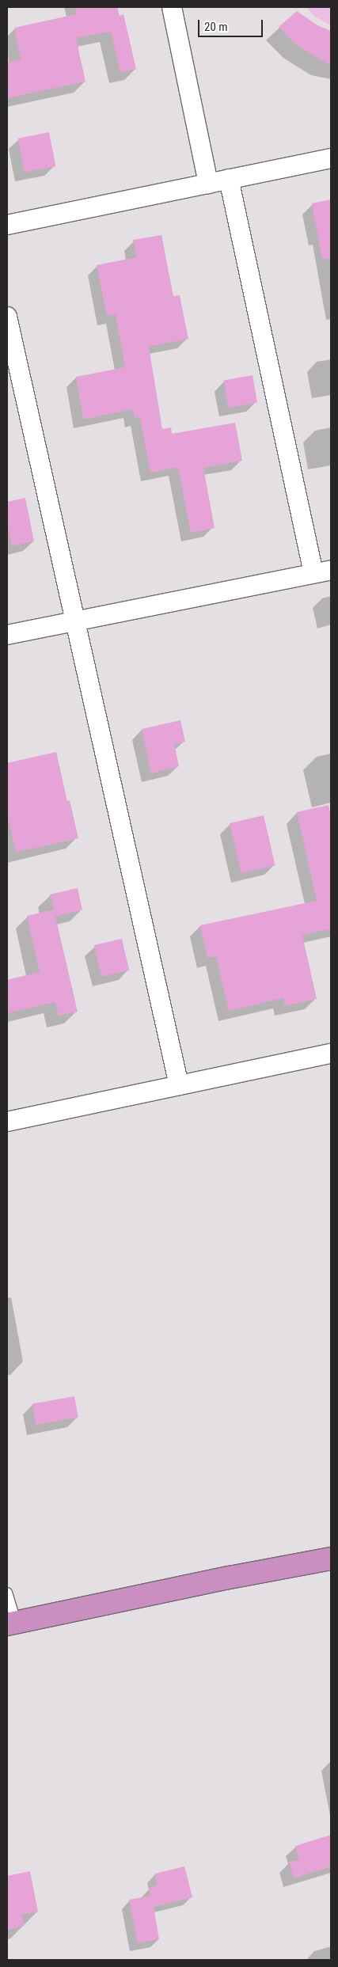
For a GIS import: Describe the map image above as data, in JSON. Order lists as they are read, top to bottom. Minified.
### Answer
{"scale_bar":"20 m"}
